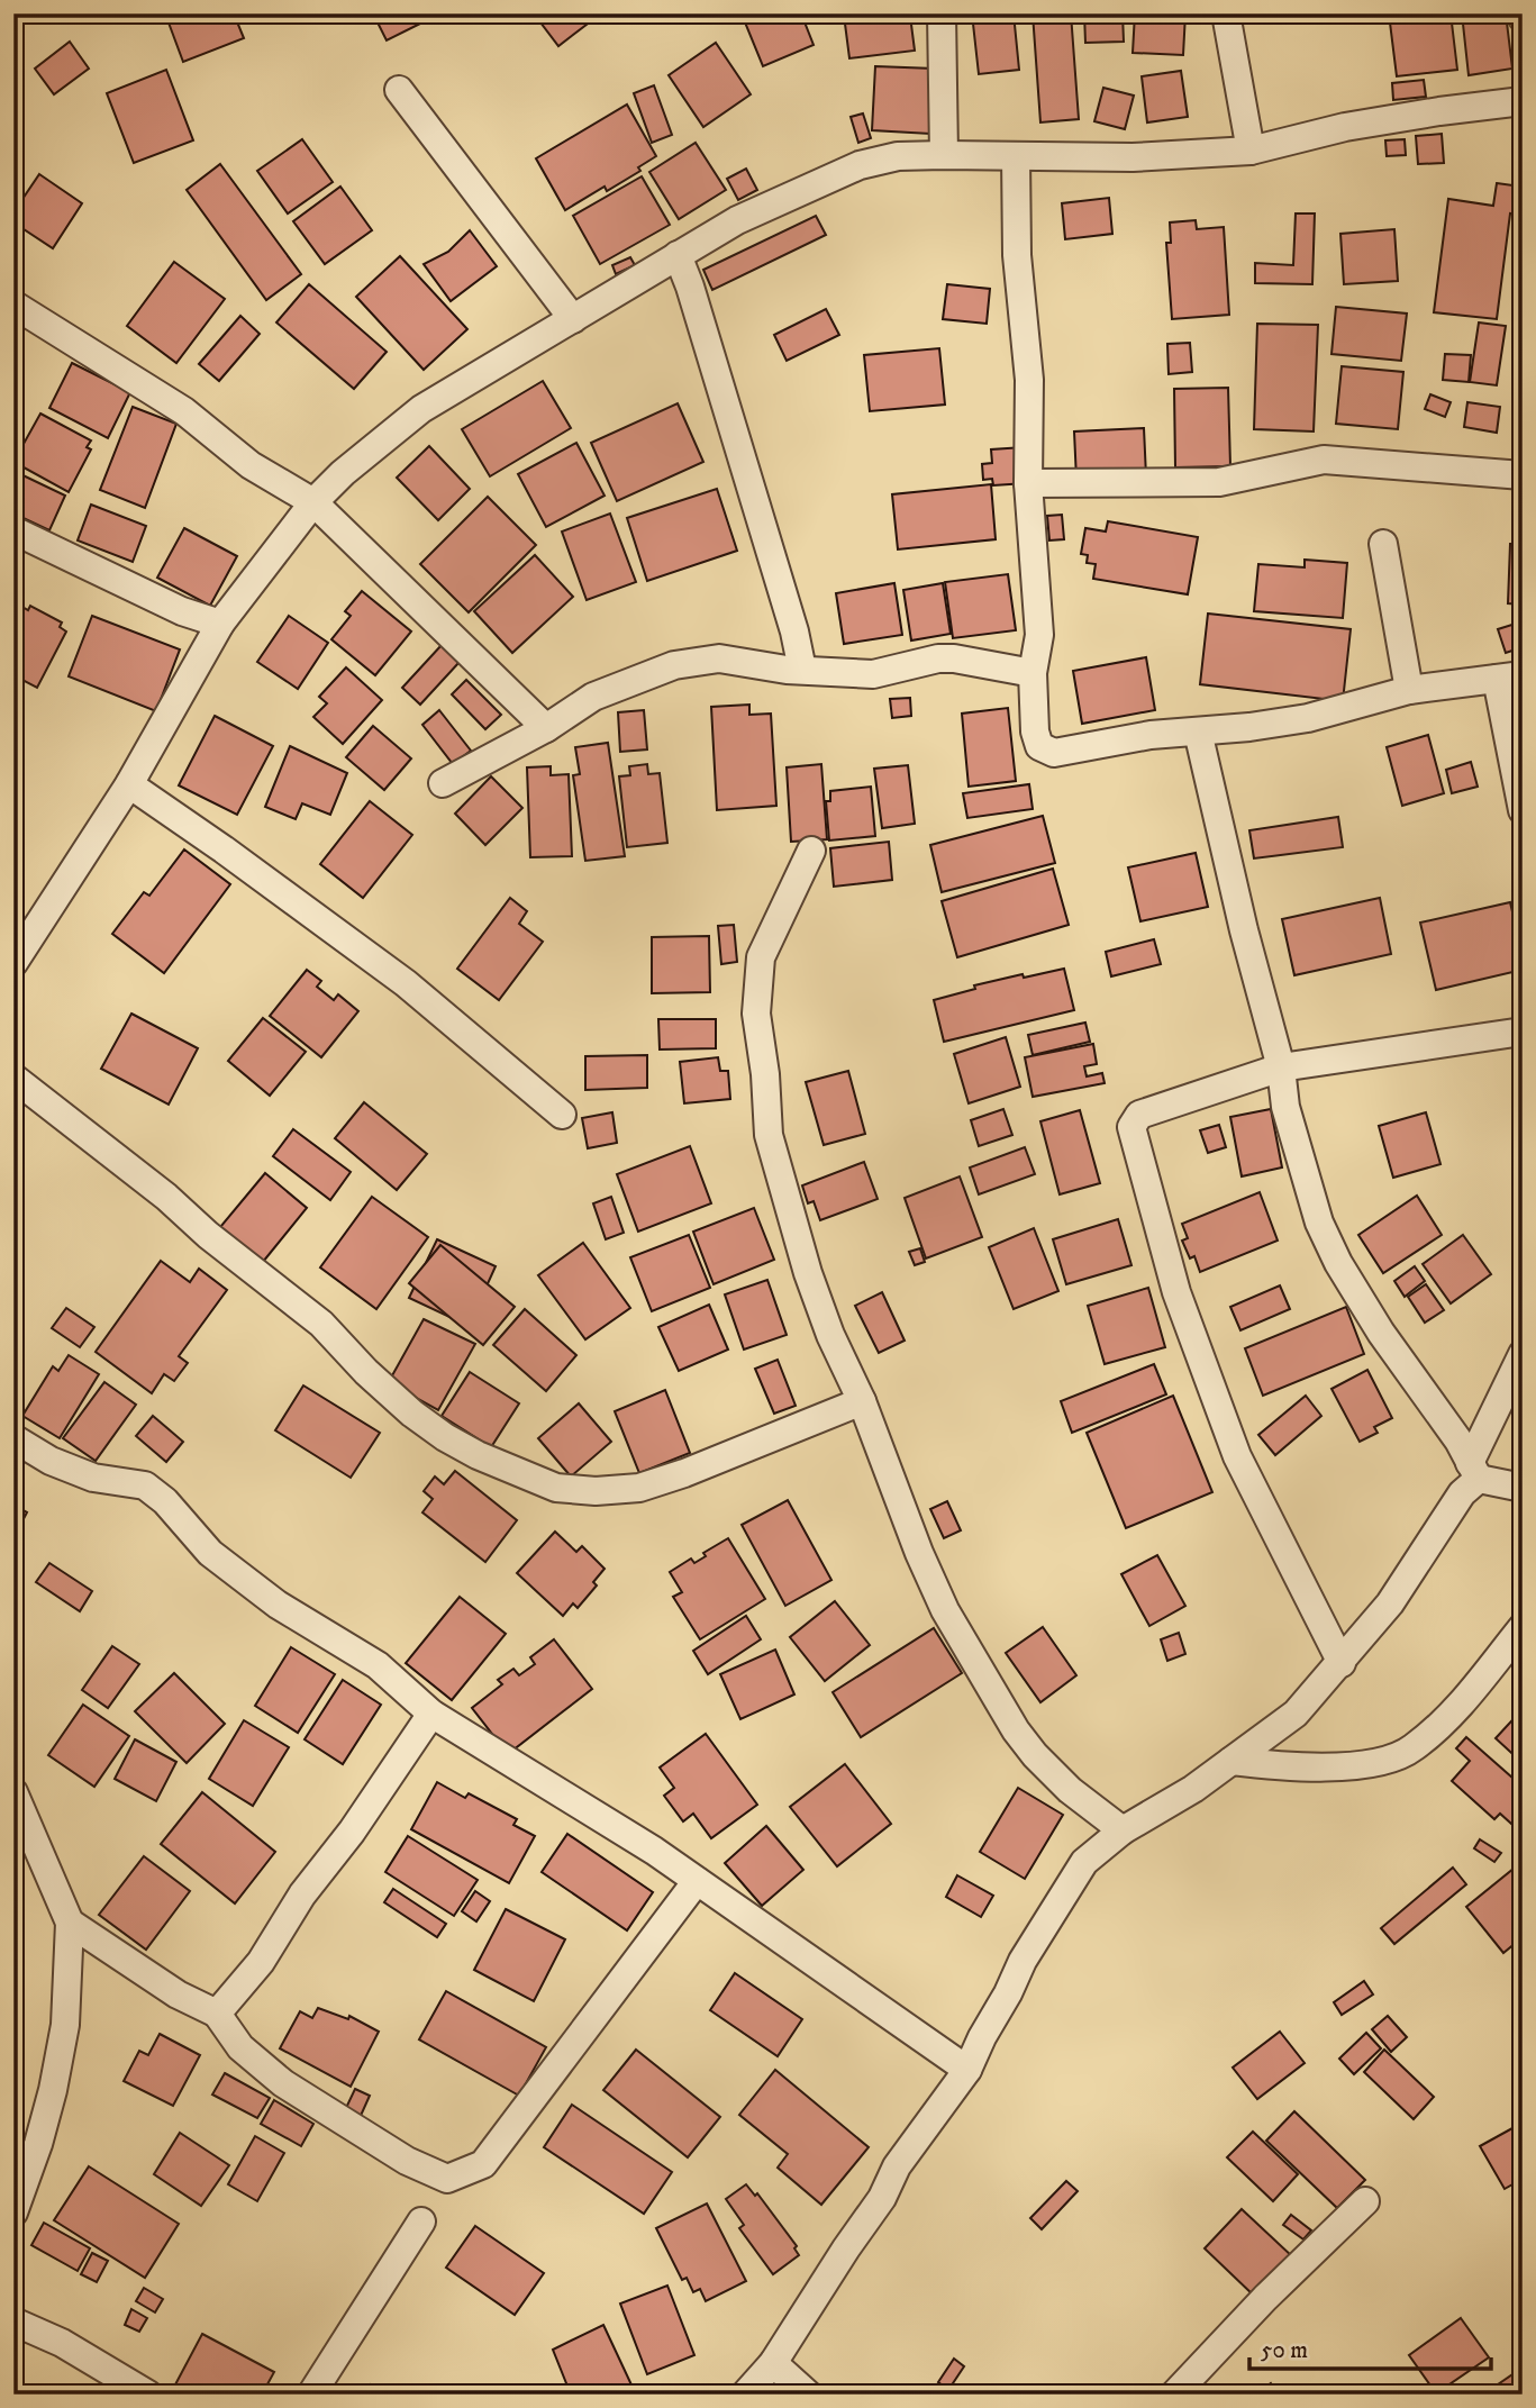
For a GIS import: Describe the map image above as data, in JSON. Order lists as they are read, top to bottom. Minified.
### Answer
{"scale_bar":"50 m"}
